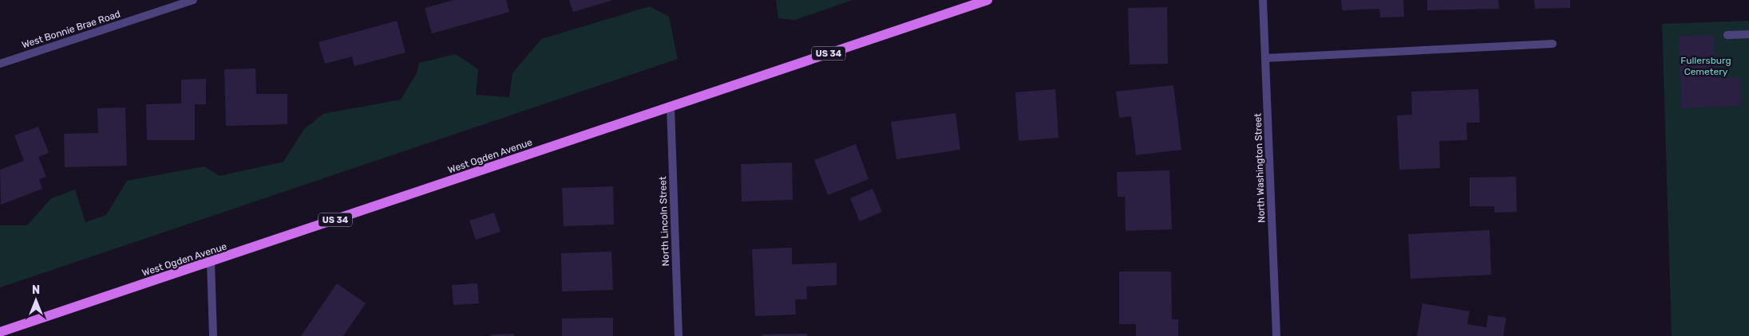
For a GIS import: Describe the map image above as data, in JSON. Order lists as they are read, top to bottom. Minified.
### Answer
{"streets":{"main road":["US 34","West Ogden Avenue"],"street":["West Bonnie Brae Road","North Washington Street","North Lincoln Street"]},"crossings":[["West Ogden Avenue","North Lincoln Street"]],"parks":["Fullersburg Cemetery"],"north":"top"}
